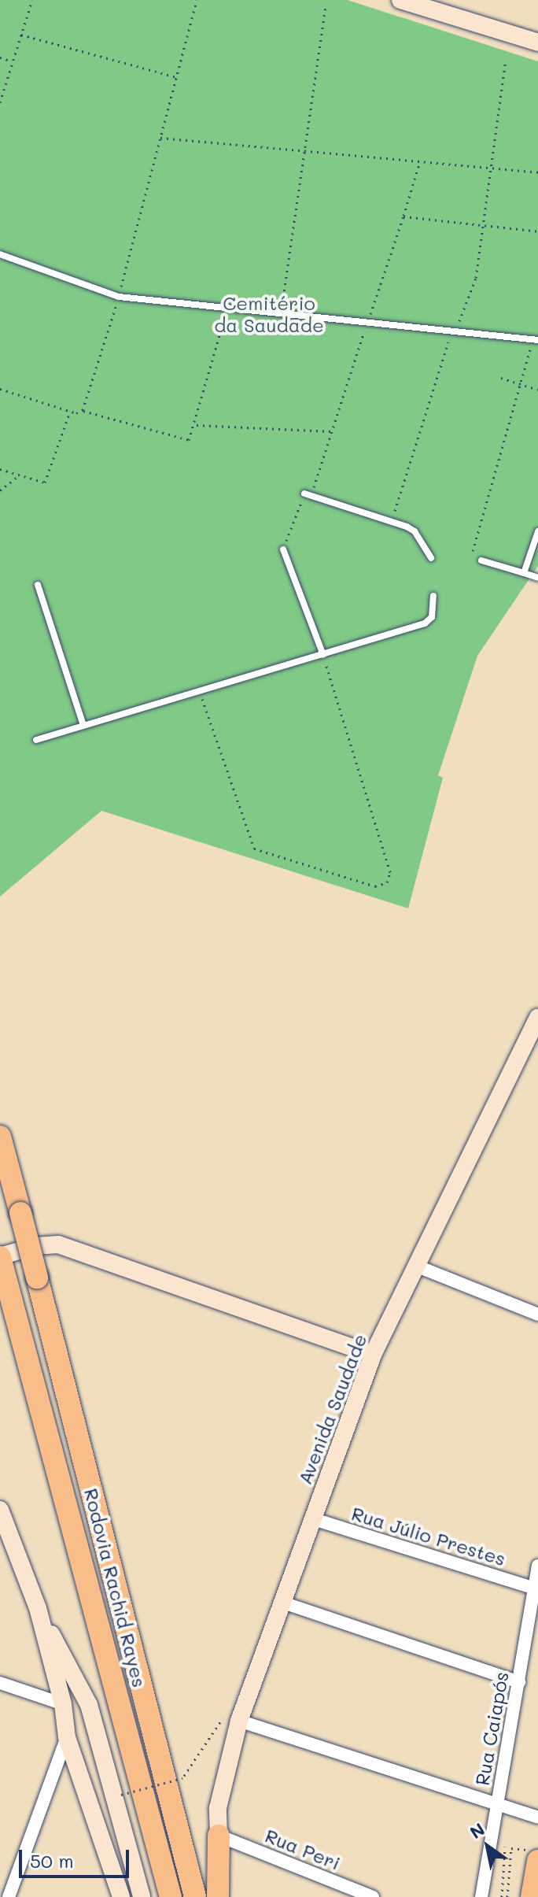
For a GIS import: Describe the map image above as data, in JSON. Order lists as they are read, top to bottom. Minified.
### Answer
{"streets":{"highway":["Rodovia Rachid Rayes"],"street":["Avenida Saudade","Rua Júlio Prestes","Rua Caiapós","Rua Peri"]},"crossings":[["Avenida Saudade","Rua Júlio Prestes"],["Avenida Saudade","Rua Peri"],["Rua Júlio Prestes","Rua Caiapós"]],"parks":["Cemitério da Saudade"],"scale_bar":"50 m","north":"top left"}
